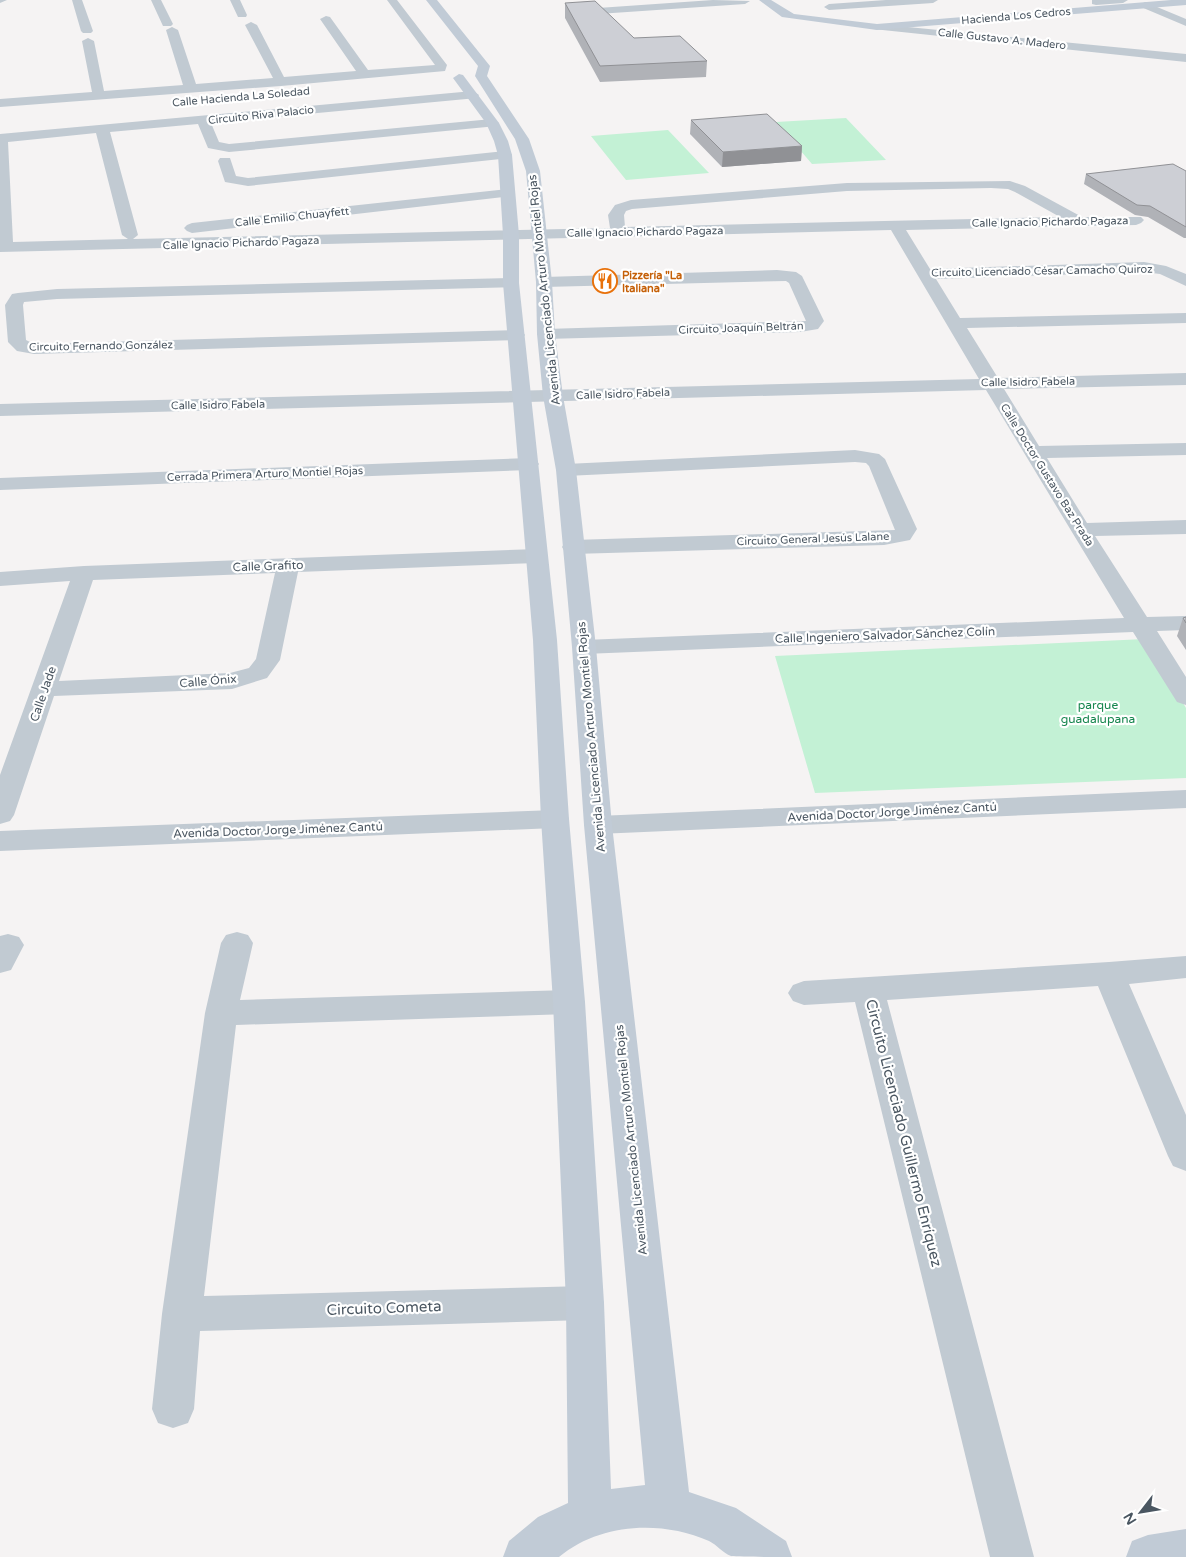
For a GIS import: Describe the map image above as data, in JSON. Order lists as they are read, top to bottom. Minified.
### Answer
{"streets":{"main road":["Hacienda Los Cedros","Calle Gustavo A. Madero","Avenida Licenciado Arturo Montiel Rojas"],"street":["Calle Hacienda La Soledad","Circuito Riva Palacio","Calle Emilio Chuayfett","Calle Ignacio Pichardo Pagaza","Circuito Licenciado César Camacho Quiroz","Circuito Joaquín Beltrán","Circuito Fernando González","Calle Isidro Fabela","Cerrada Primera Arturo Montiel Rojas","Calle Doctor Gustavo Baz Prada","Circuito General Jesús Lalane","Calle Grafito","Calle Ingeniero Salvador Sánchez Colín","Calle Ónix","Calle Jade","Avenida Doctor Jorge Jiménez Cantú","Circuito Licenciado Guillermo Enríquez","Circuito Cometa"]},"crossings":[["Hacienda Los Cedros","Calle Gustavo A. Madero"],["Calle Hacienda La Soledad","Circuito Riva Palacio"],["Calle Hacienda La Soledad","Avenida Licenciado Arturo Montiel Rojas"],["Circuito Riva Palacio","Avenida Licenciado Arturo Montiel Rojas"],["Calle Emilio Chuayfett","Calle Ignacio Pichardo Pagaza"],["Calle Emilio Chuayfett","Avenida Licenciado Arturo Montiel Rojas"],["Calle Ignacio Pichardo Pagaza","Avenida Licenciado Arturo Montiel Rojas"],["Calle Ignacio Pichardo Pagaza","Calle Doctor Gustavo Baz Prada"],["Circuito Licenciado César Camacho Quiroz","Calle Doctor Gustavo Baz Prada"],["Avenida Licenciado Arturo Montiel Rojas","Circuito Joaquín Beltrán"],["Avenida Licenciado Arturo Montiel Rojas","Circuito Fernando González"],["Avenida Licenciado Arturo Montiel Rojas","Calle Isidro Fabela"],["Avenida Licenciado Arturo Montiel Rojas","Cerrada Primera Arturo Montiel Rojas"],["Avenida Licenciado Arturo Montiel Rojas","Circuito General Jesús Lalane"],["Avenida Licenciado Arturo Montiel Rojas","Calle Grafito"],["Avenida Licenciado Arturo Montiel Rojas","Calle Ingeniero Salvador Sánchez Colín"],["Avenida Licenciado Arturo Montiel Rojas","Avenida Doctor Jorge Jiménez Cantú"],["Avenida Licenciado Arturo Montiel Rojas","Circuito Cometa"],["Calle Isidro Fabela","Calle Doctor Gustavo Baz Prada"],["Calle Doctor Gustavo Baz Prada","Calle Ingeniero Salvador Sánchez Colín"],["Calle Grafito","Calle Ónix"],["Calle Grafito","Calle Jade"],["Calle Ónix","Calle Jade"]],"parks":["parque guadalupana"],"places":{"restaurant":["Pizzería \"La Italiana\""]},"north":"bottom left"}
